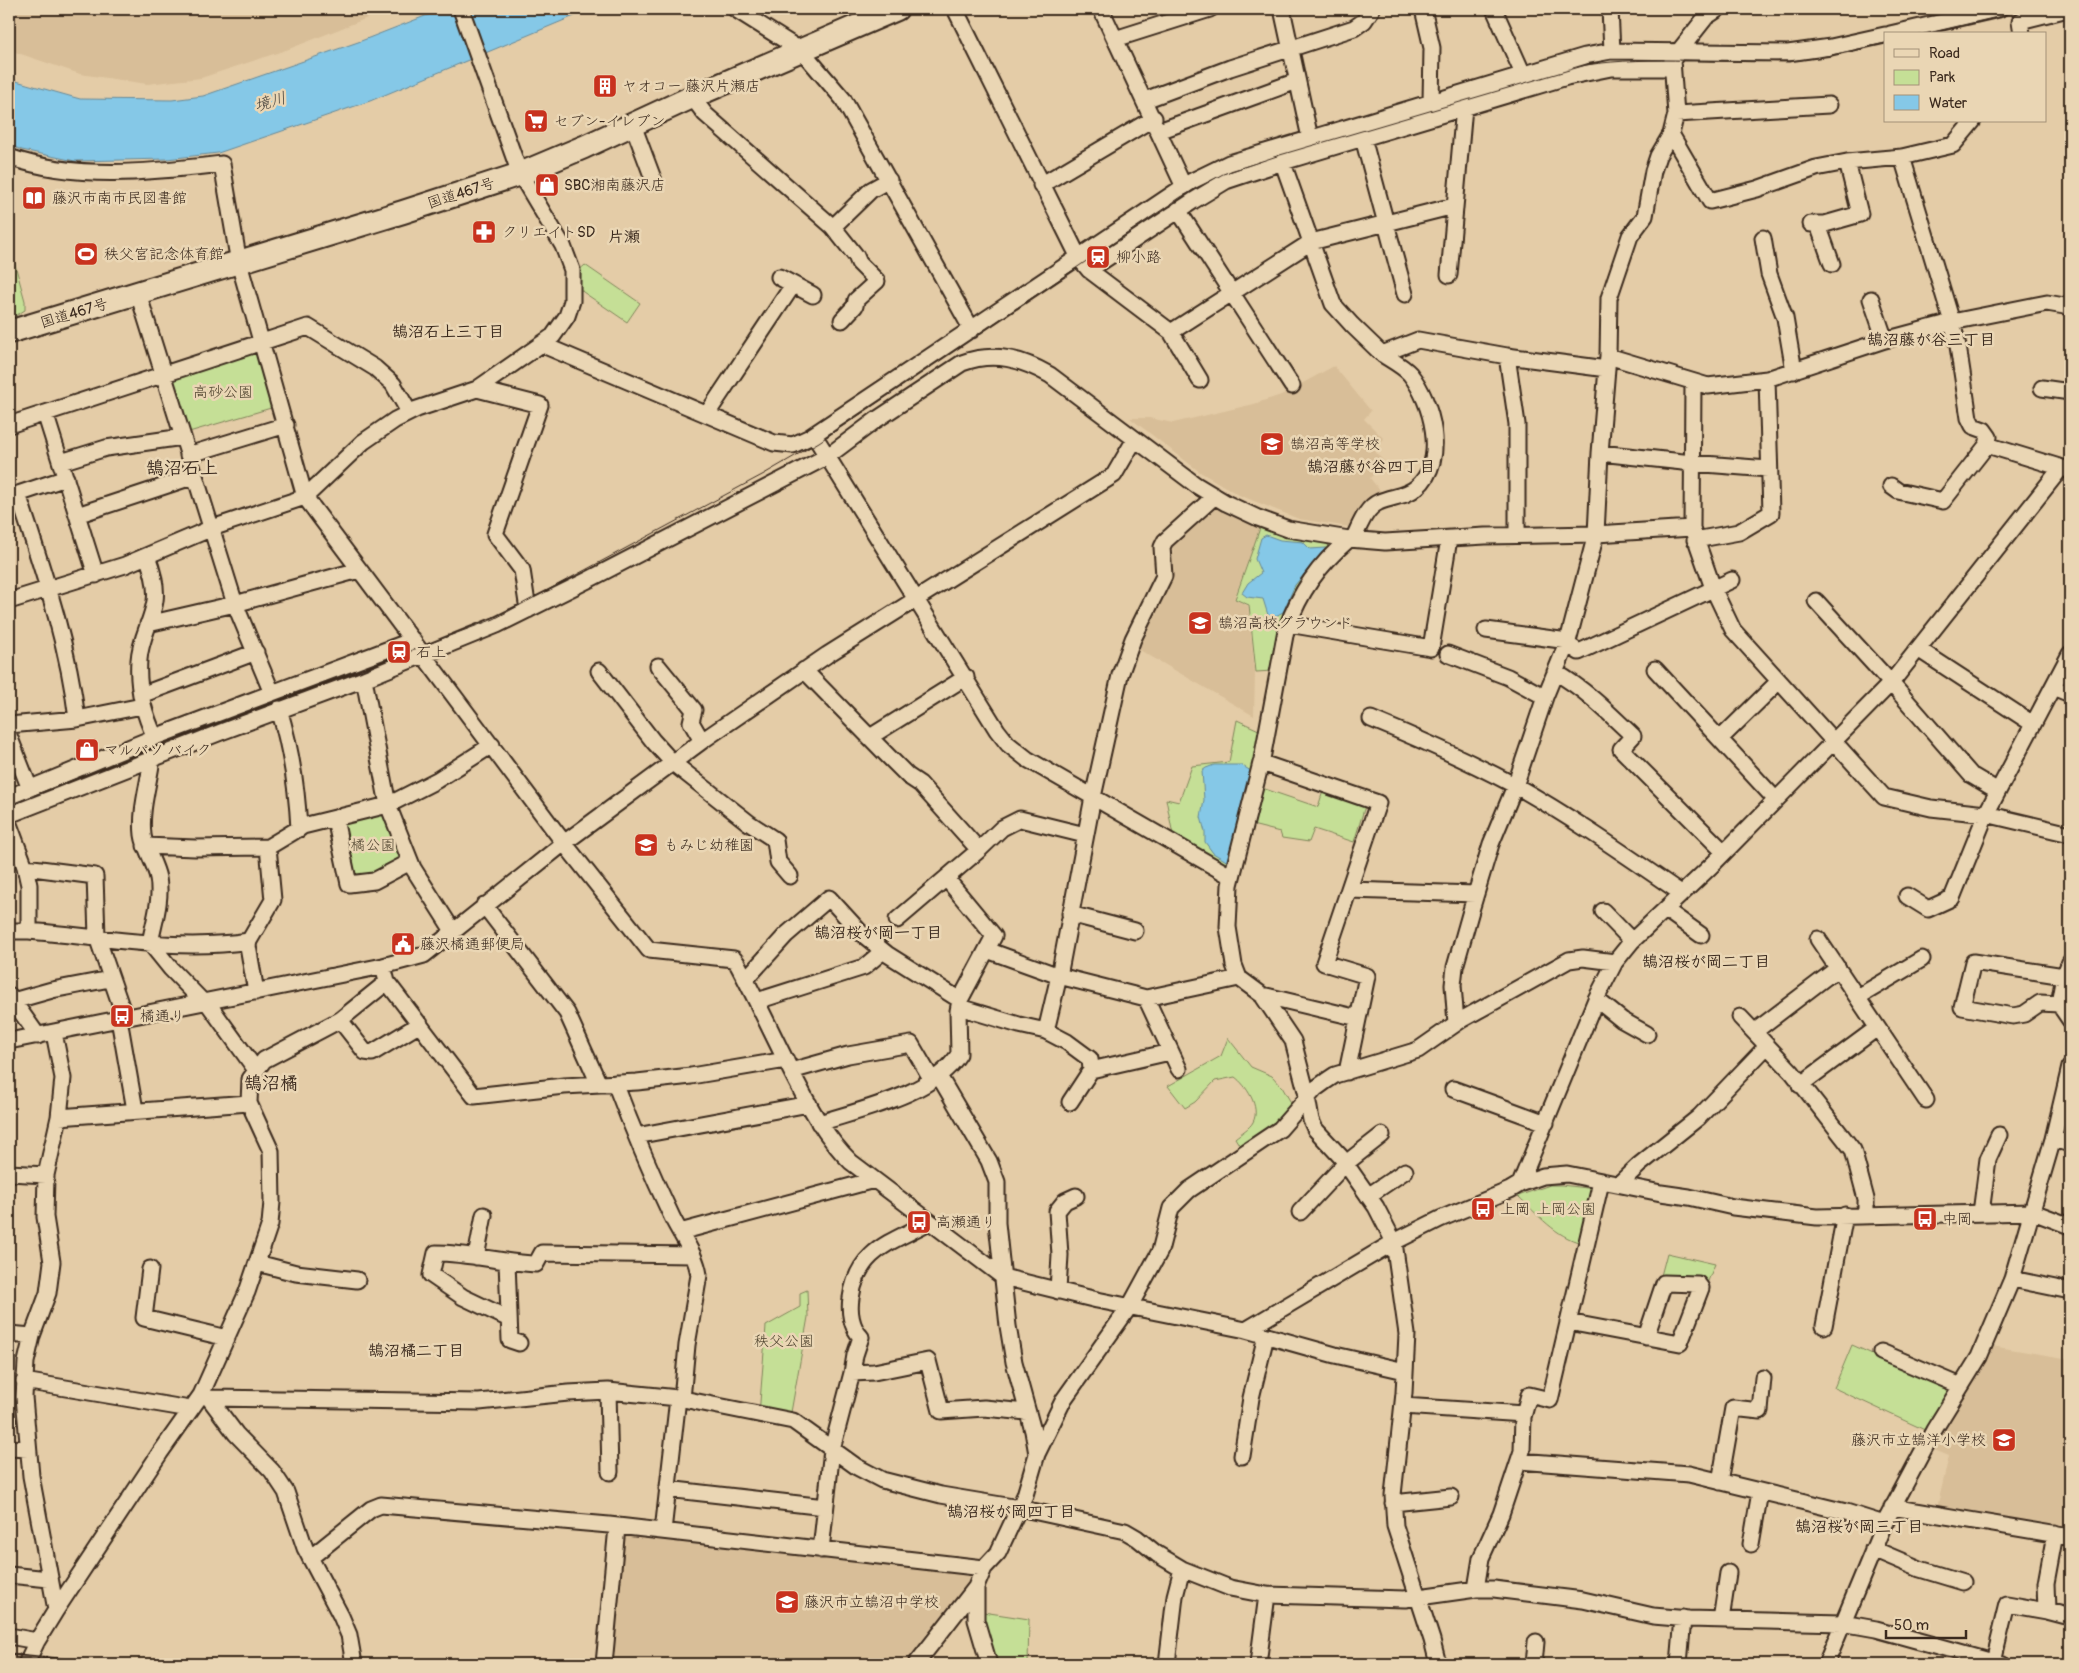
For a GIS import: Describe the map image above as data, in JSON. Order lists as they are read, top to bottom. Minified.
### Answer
{"streets":{"highway":["国道467号"]},"districts":["片瀬","鵠沼石上三丁目","鵠沼藤が谷三丁目","鵠沼藤が谷四丁目","鵠沼石上","鵠沼桜が岡一丁目","鵠沼桜が岡二丁目","鵠沼橘","鵠沼橘二丁目","鵠沼桜が岡四丁目","鵠沼桜が岡三丁目"],"water":["境川"],"parks":["高砂公園","橘公園","上岡公園","秩父公園"],"places":{"building":["ヤオコー 藤沢片瀬店"],"supermarket":["セブン-イレブン"],"shop":["SBC湘南藤沢店","マルパソ バイク"],"library":["藤沢市南市民図書館"],"pharmacy":["クリエイトSD"],"sports":["秩父宮記念体育館"],"station":["柳小路","石上"],"school or university":["鵠沼高等学校","鵠沼高校グラウンド","もみじ幼稚園","藤沢市立鵠洋小学校","藤沢市立鵠沼中学校"],"public building":["藤沢橘通郵便局"],"bus stop":["橘通り","上岡","中岡","高瀬通り"]},"legend":["Road","Park","Water"],"scale_bar":"50 m"}
